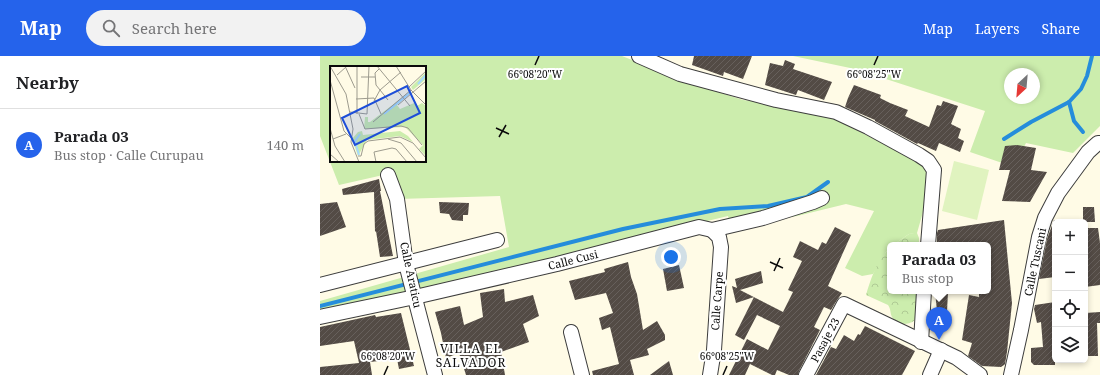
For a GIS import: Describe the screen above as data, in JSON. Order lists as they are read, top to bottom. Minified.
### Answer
{"streets":{"street":["Calle Cusi","Calle Tuscani","Calle Araticu","Calle Carpe","Pasaje 23"]},"crossings":[["Calle Cusi","Calle Araticu"],["Calle Cusi","Calle Carpe"]],"districts":["VILLA EL SALVADOR"],"north":"bottom left","page":{"header":"Map","search":"Search here","nav":["Map","Layers","Share"],"heading":"Nearby","list":[{"mark":"A","name":"Parada 03","note":"Bus stop · Calle Curupau","value":"140 m"}],"map_buttons":["+","−"],"popup":["Parada 03","Bus stop"],"pins":"A"},"coordinates":["66°08'20\"W","66°08'25\"W"]}
